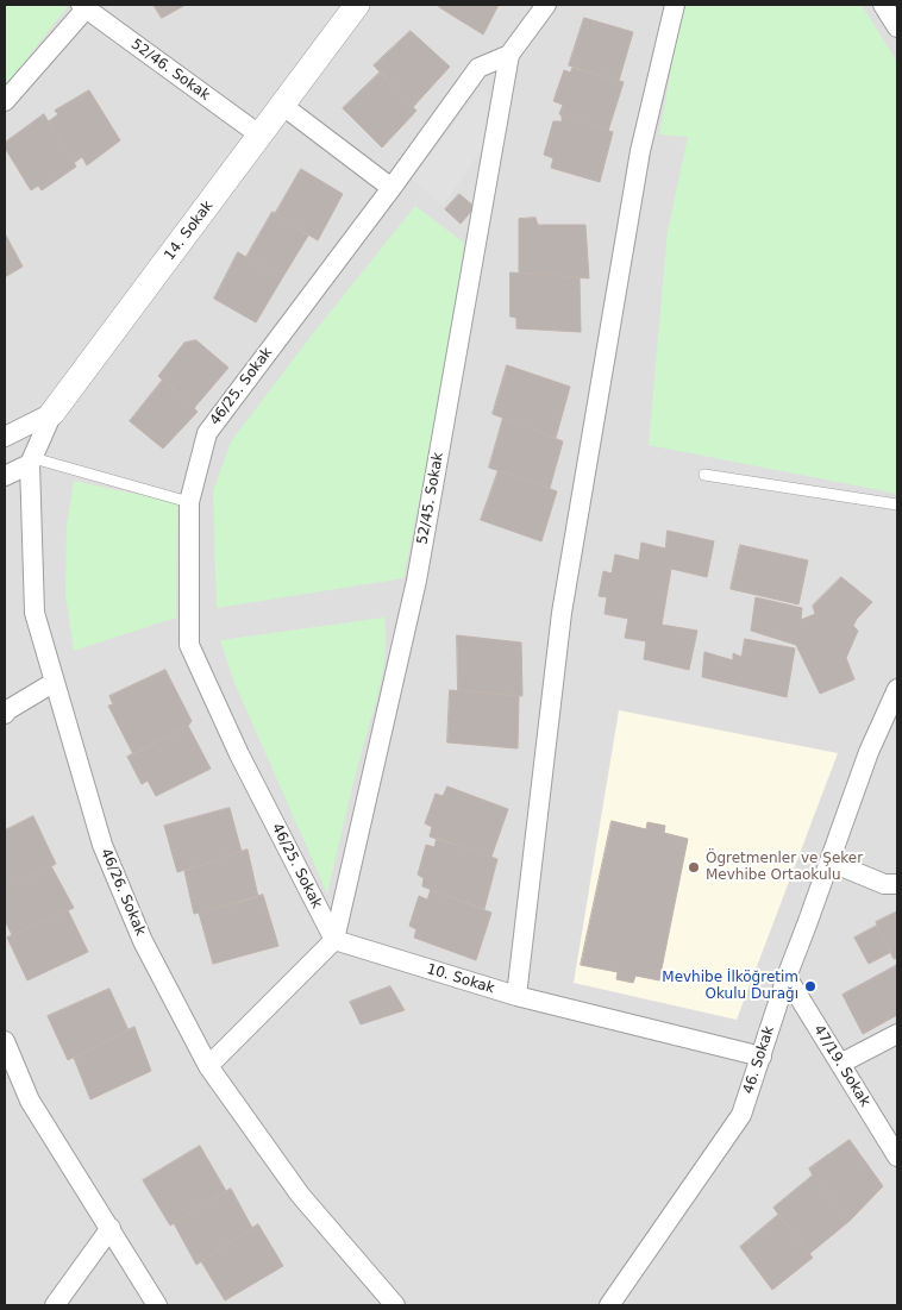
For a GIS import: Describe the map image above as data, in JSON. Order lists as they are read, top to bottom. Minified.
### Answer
{"streets":{"street":["52/46. Sokak","14. Sokak","46/25. Sokak","52/45. Sokak","46/26. Sokak","10. Sokak","46. Sokak","47/19. Sokak"]},"crossings":[["52/46. Sokak","14. Sokak"],["14. Sokak","46/26. Sokak"],["46/25. Sokak","52/45. Sokak"],["46/25. Sokak","10. Sokak"],["52/45. Sokak","10. Sokak"],["10. Sokak","46. Sokak"],["46. Sokak","47/19. Sokak"]],"places":["Ögretmenler ve Şeker Mevhibe Ortaokulu","Mevhibe İlköğretim Okulu Durağı"]}
